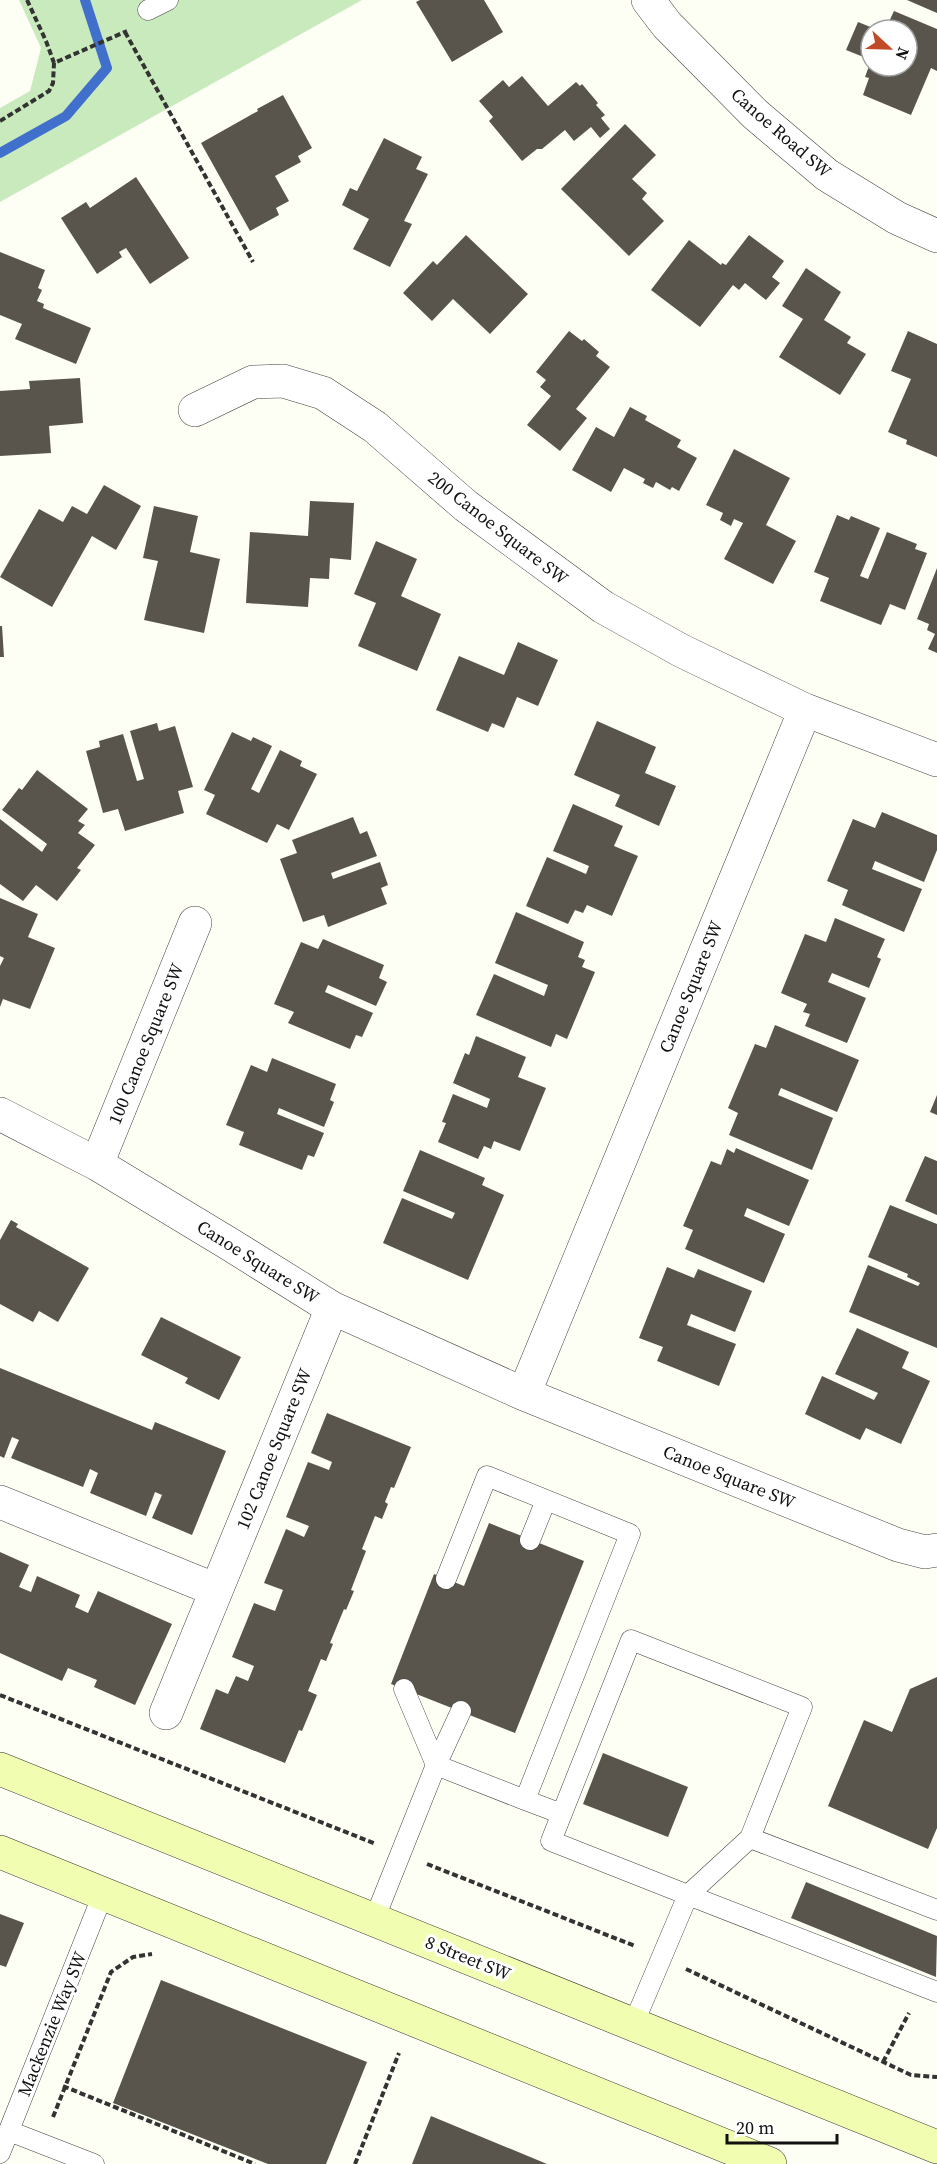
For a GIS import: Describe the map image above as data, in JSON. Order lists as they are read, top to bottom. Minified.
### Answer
{"streets":{"main road":["8 Street SW"],"street":["Canoe Road SW","200 Canoe Square SW","Canoe Square SW","100 Canoe Square SW","102 Canoe Square SW"],"lane":["Mackenzie Way SW"]},"crossings":[["200 Canoe Square SW","Canoe Square SW"],["Canoe Square SW","100 Canoe Square SW"],["Canoe Square SW","102 Canoe Square SW"]],"scale_bar":"20 m","north":"right"}
